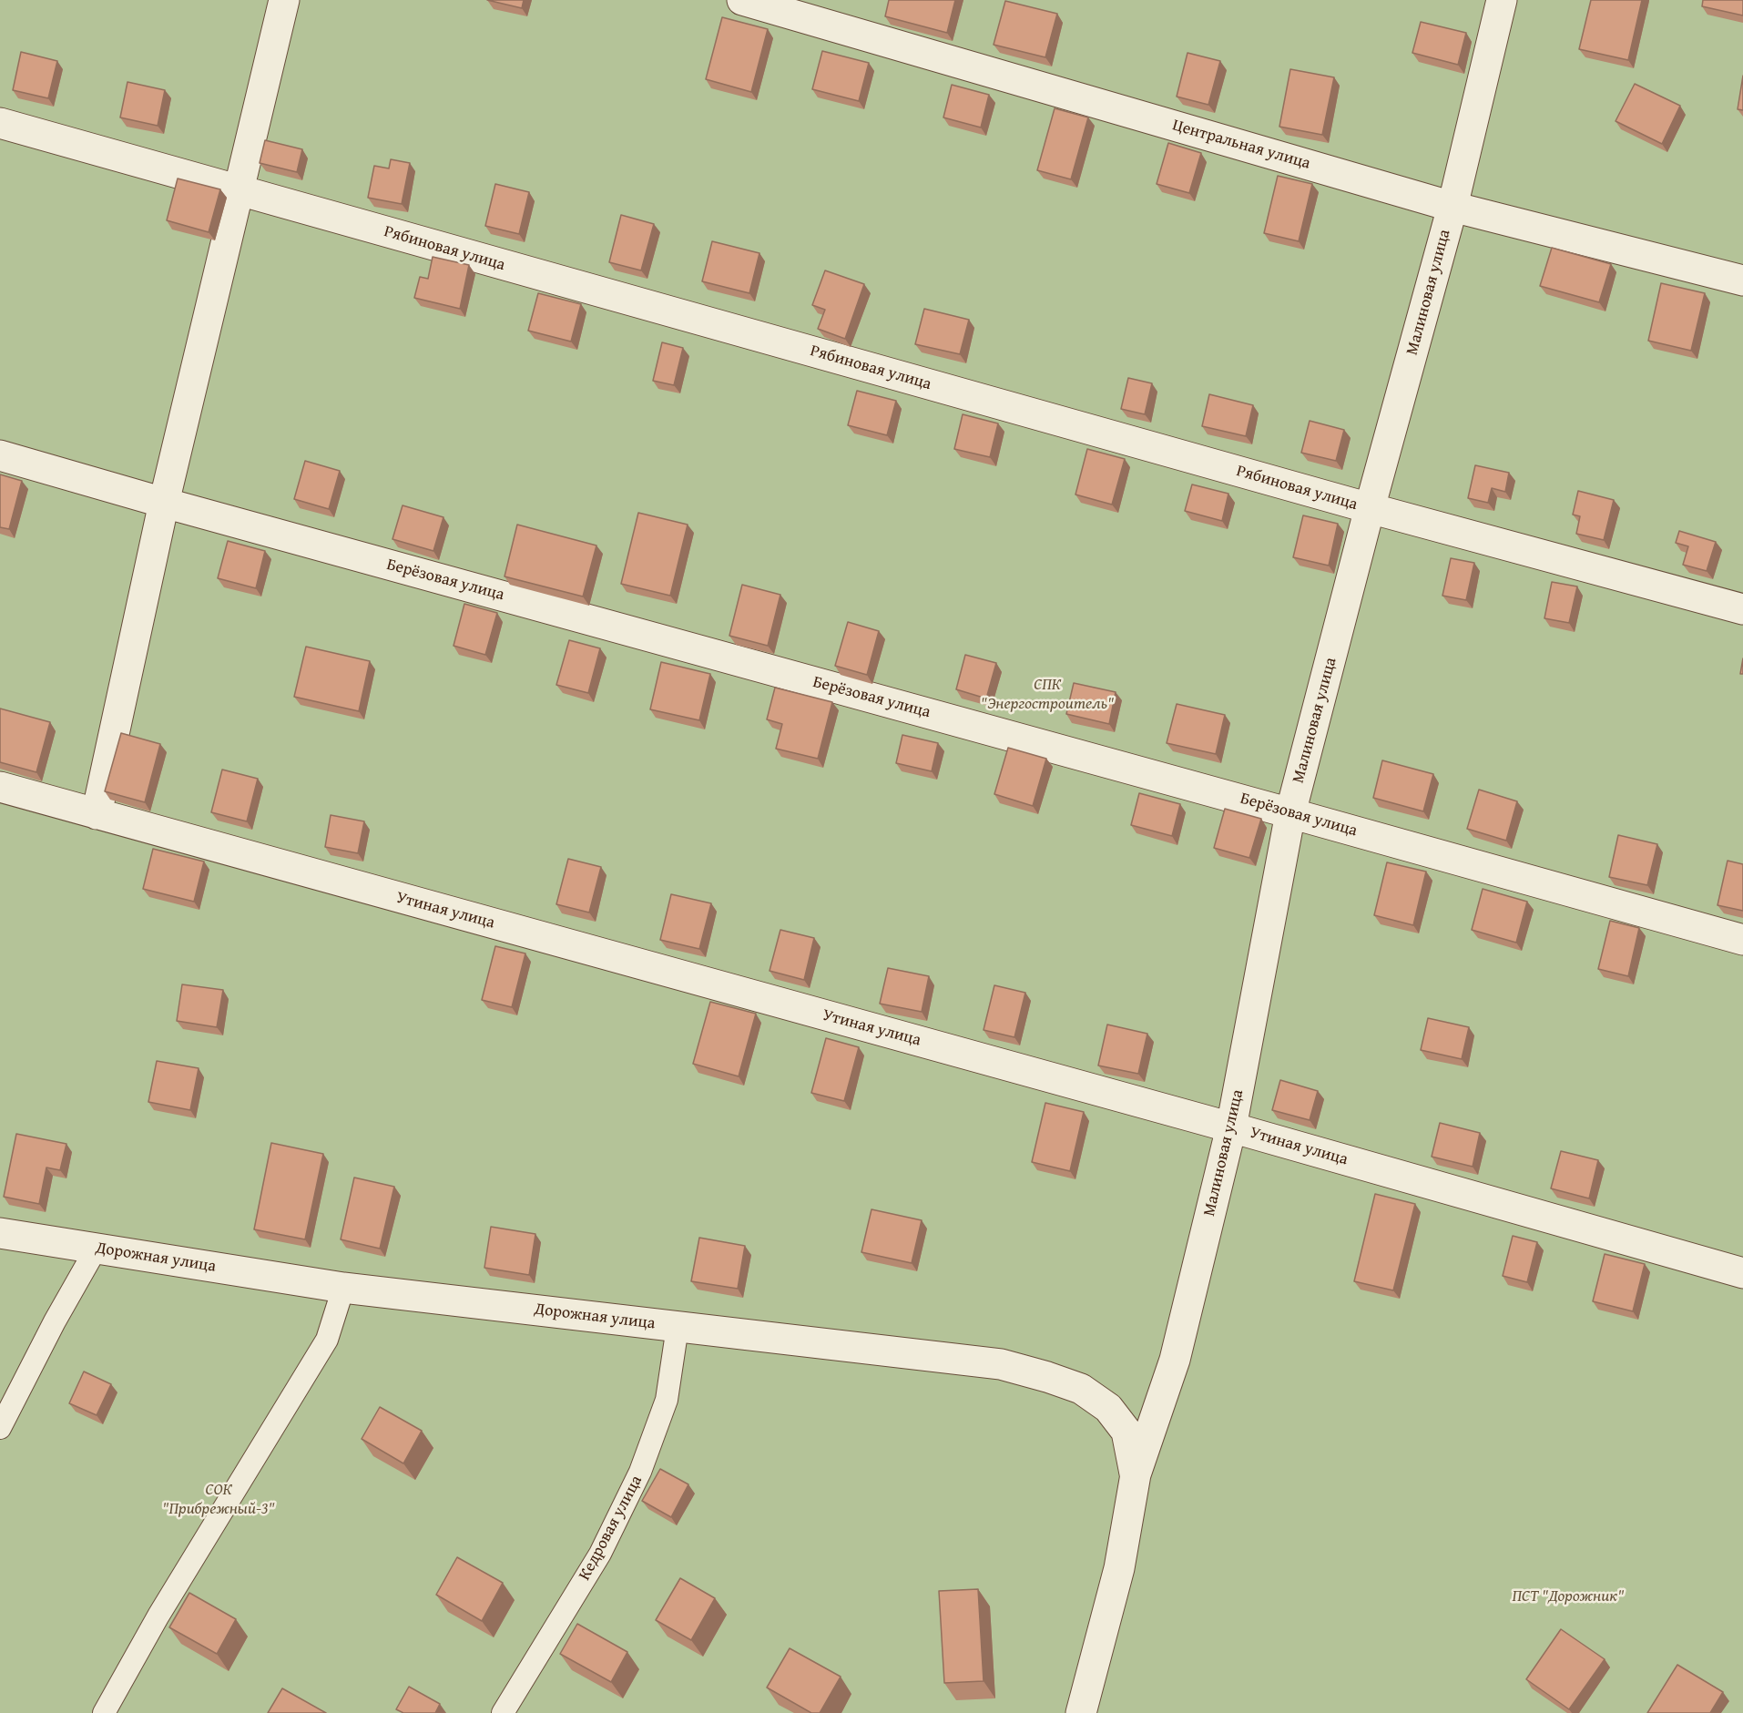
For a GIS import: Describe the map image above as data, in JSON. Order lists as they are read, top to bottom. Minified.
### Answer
{"streets":{"street":["Центральная улица","Рябиновая улица","Малиновая улица","Берёзовая улица","Утиная улица","Дорожная улица"],"lane":["Кедровая улица"]},"crossings":[["Центральная улица","Малиновая улица"],["Рябиновая улица","Малиновая улица"],["Малиновая улица","Берёзовая улица"],["Малиновая улица","Утиная улица"],["Малиновая улица","Дорожная улица"],["Дорожная улица","Кедровая улица"]],"parks":["СПК \"Энергостроитель\"","СОК \"Прибрежный-3\"","ПСТ \"Дорожник\""]}
